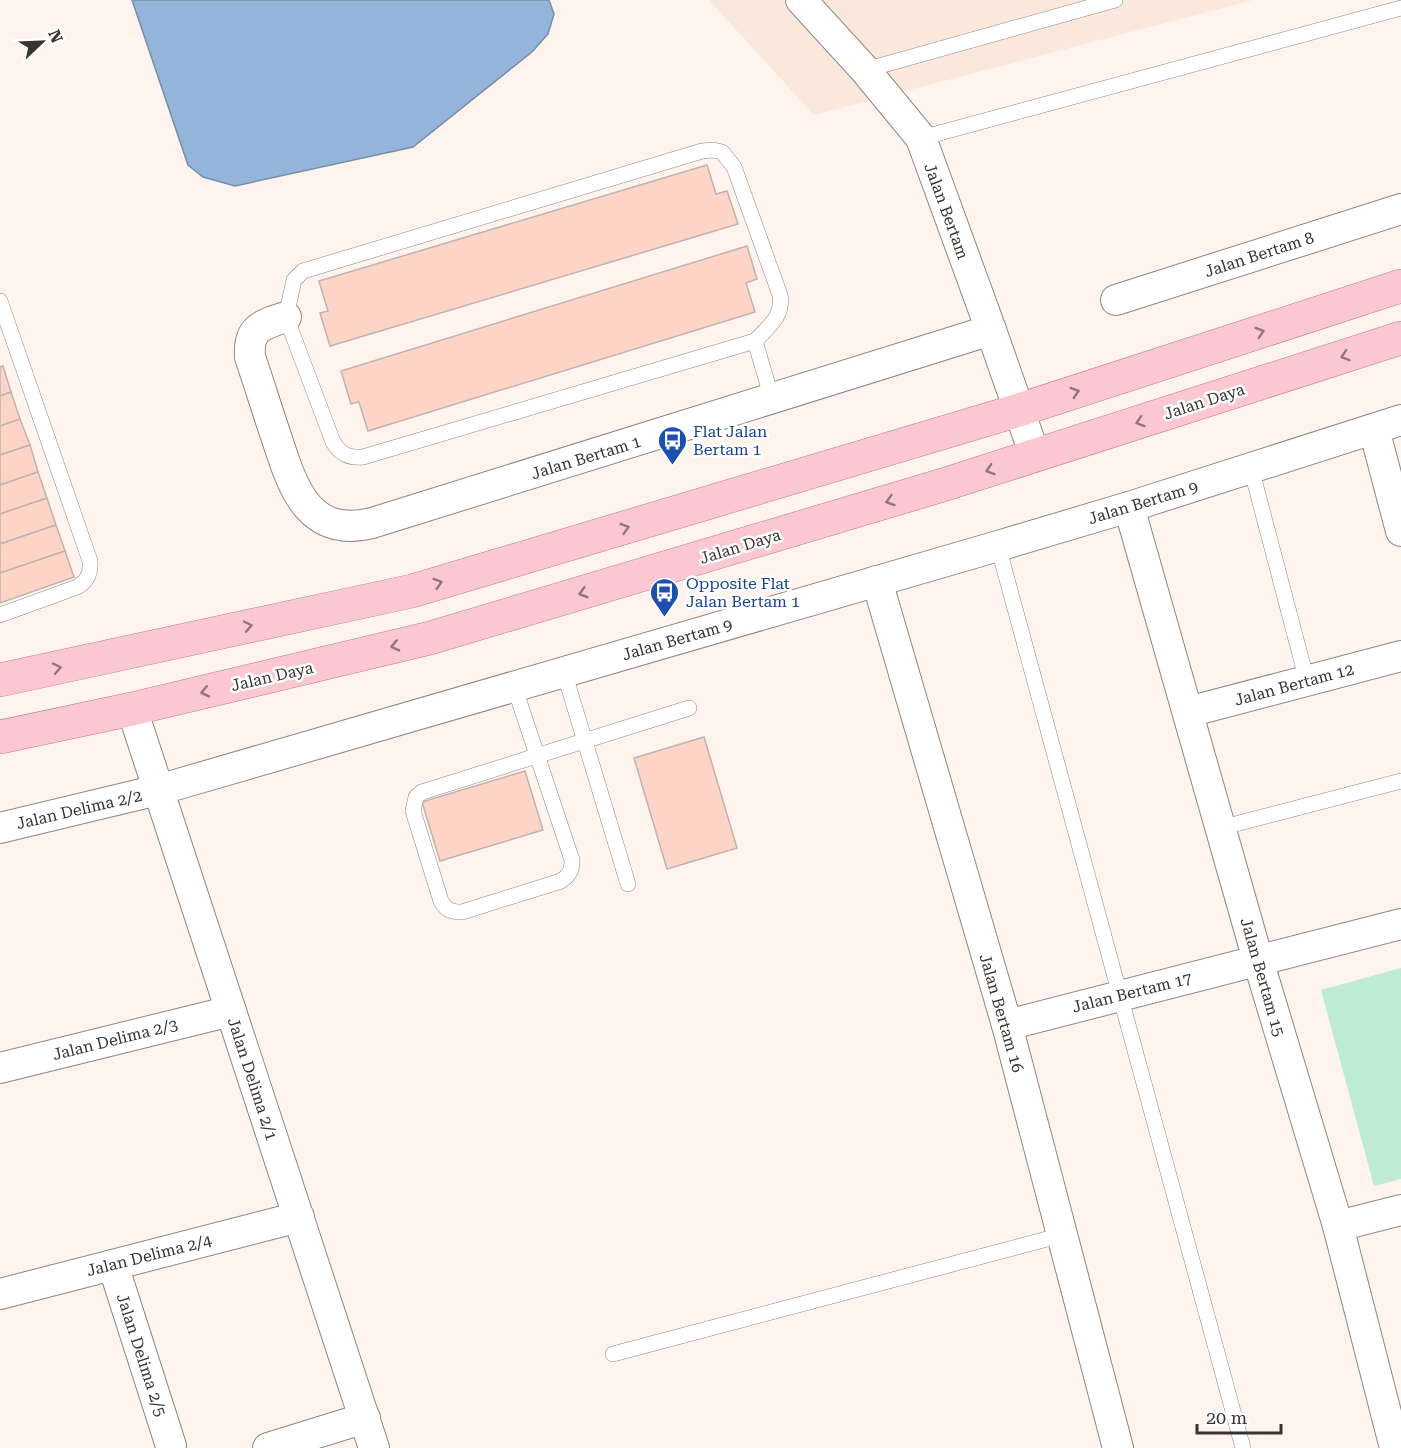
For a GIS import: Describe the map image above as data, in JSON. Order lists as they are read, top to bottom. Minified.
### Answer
{"streets":{"main road":["Jalan Daya"],"street":["Jalan Bertam","Jalan Bertam 8","Jalan Bertam 1","Jalan Bertam 9","Jalan Bertam 12","Jalan Delima 2/2","Jalan Bertam 15","Jalan Bertam 17","Jalan Bertam 16","Jalan Delima 2/3","Jalan Delima 2/1","Jalan Delima 2/4","Jalan Delima 2/5"]},"crossings":[["Jalan Bertam","Jalan Daya"],["Jalan Bertam","Jalan Bertam 1"],["Jalan Daya","Jalan Delima 2/1"],["Jalan Bertam 9","Jalan Delima 2/2"],["Jalan Bertam 9","Jalan Bertam 15"],["Jalan Bertam 9","Jalan Bertam 16"],["Jalan Bertam 9","Jalan Delima 2/1"],["Jalan Bertam 12","Jalan Bertam 15"],["Jalan Delima 2/2","Jalan Delima 2/1"],["Jalan Bertam 15","Jalan Bertam 17"],["Jalan Bertam 17","Jalan Bertam 16"],["Jalan Delima 2/3","Jalan Delima 2/1"],["Jalan Delima 2/1","Jalan Delima 2/4"],["Jalan Delima 2/4","Jalan Delima 2/5"]],"places":{"bus stop":["Flat Jalan Bertam 1","Opposite Flat Jalan Bertam 1"]},"scale_bar":"20 m","north":"top right"}
